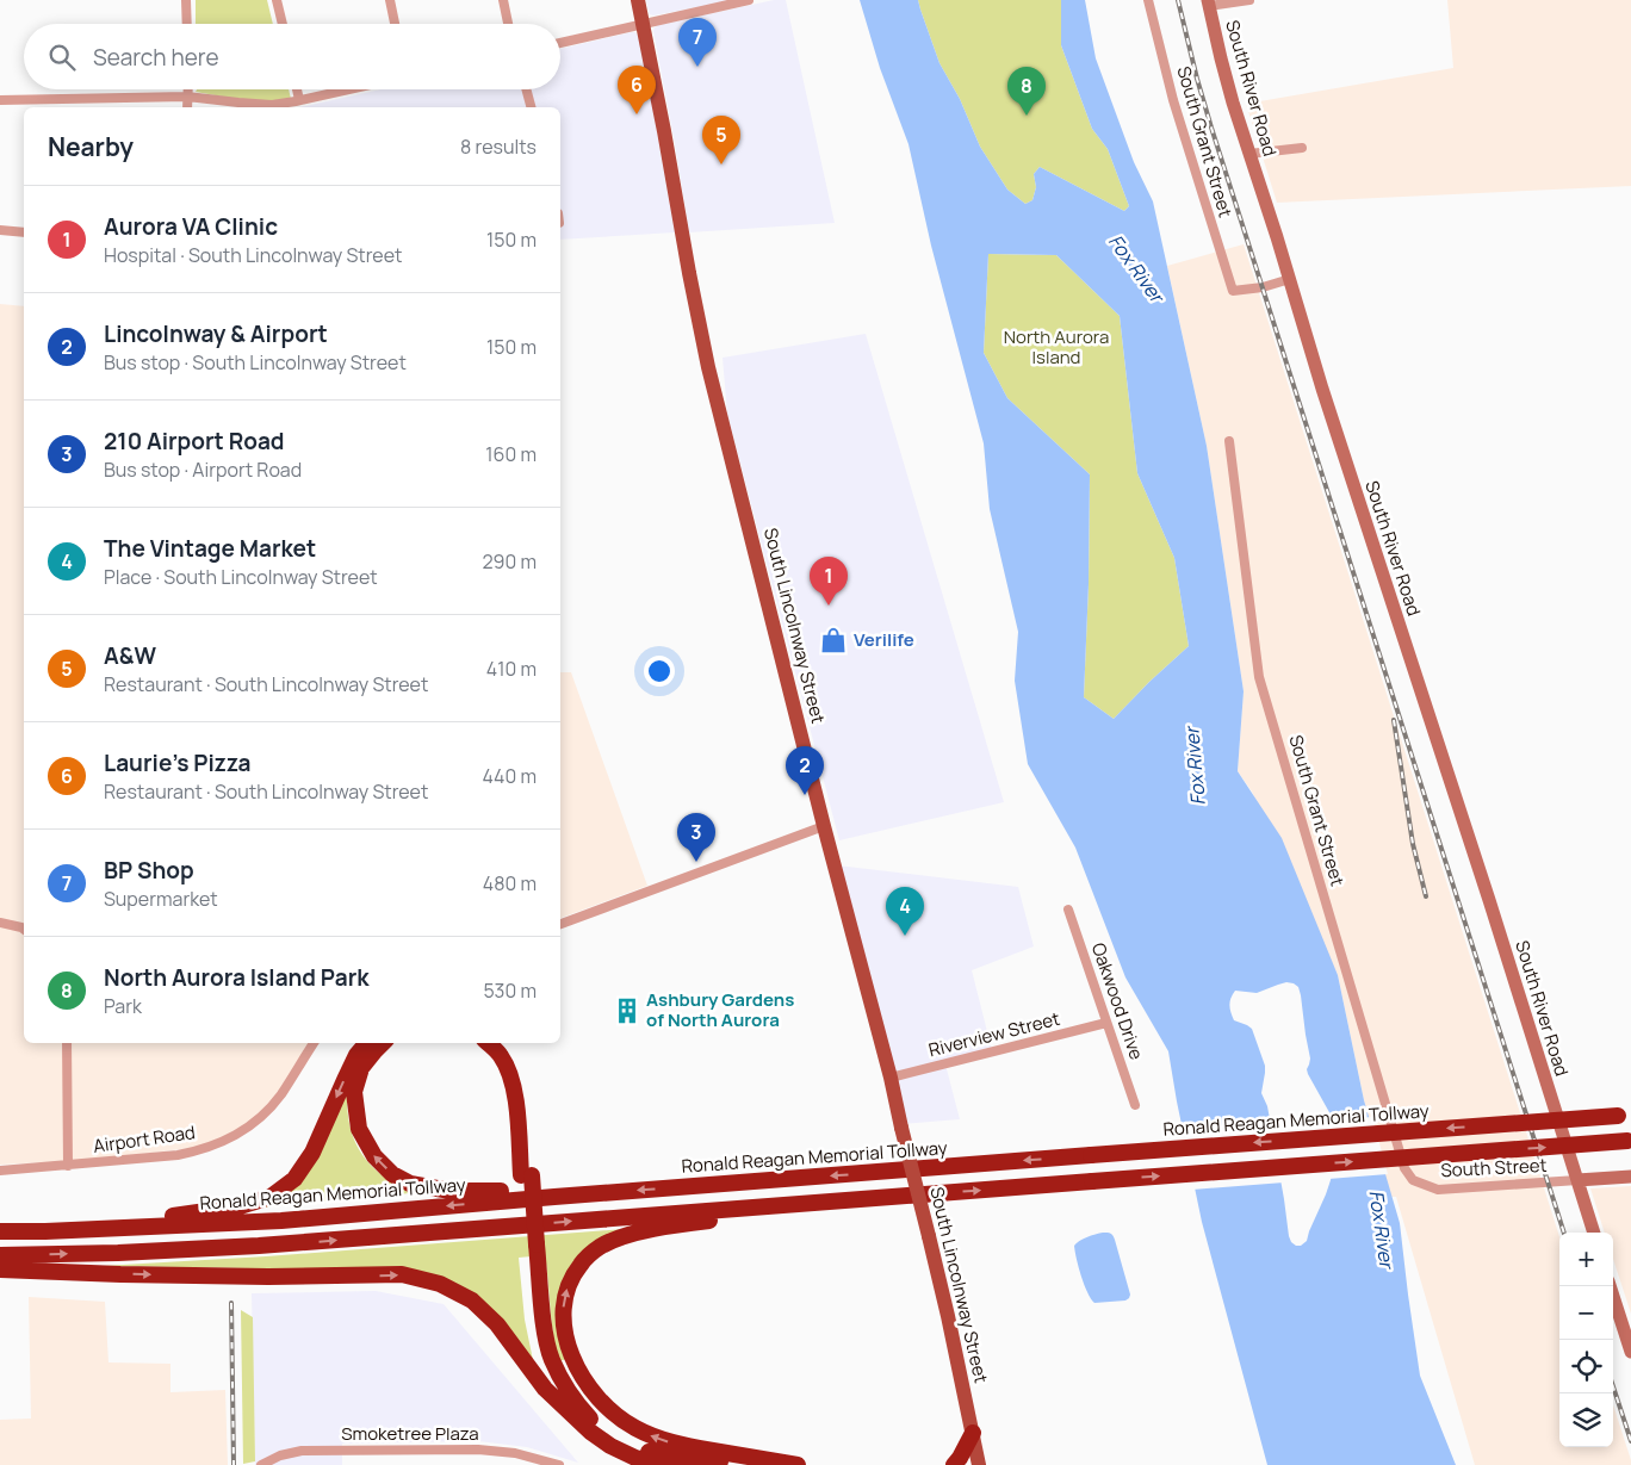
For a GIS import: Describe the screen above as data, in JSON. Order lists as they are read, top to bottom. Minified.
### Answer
{"streets":{"highway":["Ronald Reagan Memorial Tollway"],"main road":["South River Road","South Lincolnway Street"],"street":["South Grant Street","Oakwood Drive","Riverview Street","Airport Road","South Street","Smoketree Plaza"]},"crossings":[["South River Road","South Grant Street"],["South River Road","South Street"],["South Grant Street","South Street"],["South Lincolnway Street","Riverview Street"],["Oakwood Drive","Riverview Street"]],"water":["Fox River"],"parks":["North Aurora Island"],"places":{"shop":["Verilife"],"building":["Ashbury Gardens of North Aurora"]},"page":{"pins":["7","6","8","5","1","2","3","4"],"search":"Search here","heading":["Nearby","8 results"],"list":[{"mark":"1","name":"Aurora VA Clinic","note":"Hospital · South Lincolnway Street","value":"150 m"},{"mark":"2","name":"Lincolnway & Airport","note":"Bus stop · South Lincolnway Street","value":"150 m"},{"mark":"3","name":"210 Airport Road","note":"Bus stop · Airport Road","value":"160 m"},{"mark":"4","name":"The Vintage Market","note":"Place · South Lincolnway Street","value":"290 m"},{"mark":"5","name":"A&W","note":"Restaurant · South Lincolnway Street","value":"410 m"},{"mark":"6","name":"Laurie's Pizza","note":"Restaurant · South Lincolnway Street","value":"440 m"},{"mark":"7","name":"BP Shop","note":"Supermarket","value":"480 m"},{"mark":"8","name":"North Aurora Island Park","note":"Park","value":"530 m"}],"map_buttons":["+","−"]}}
